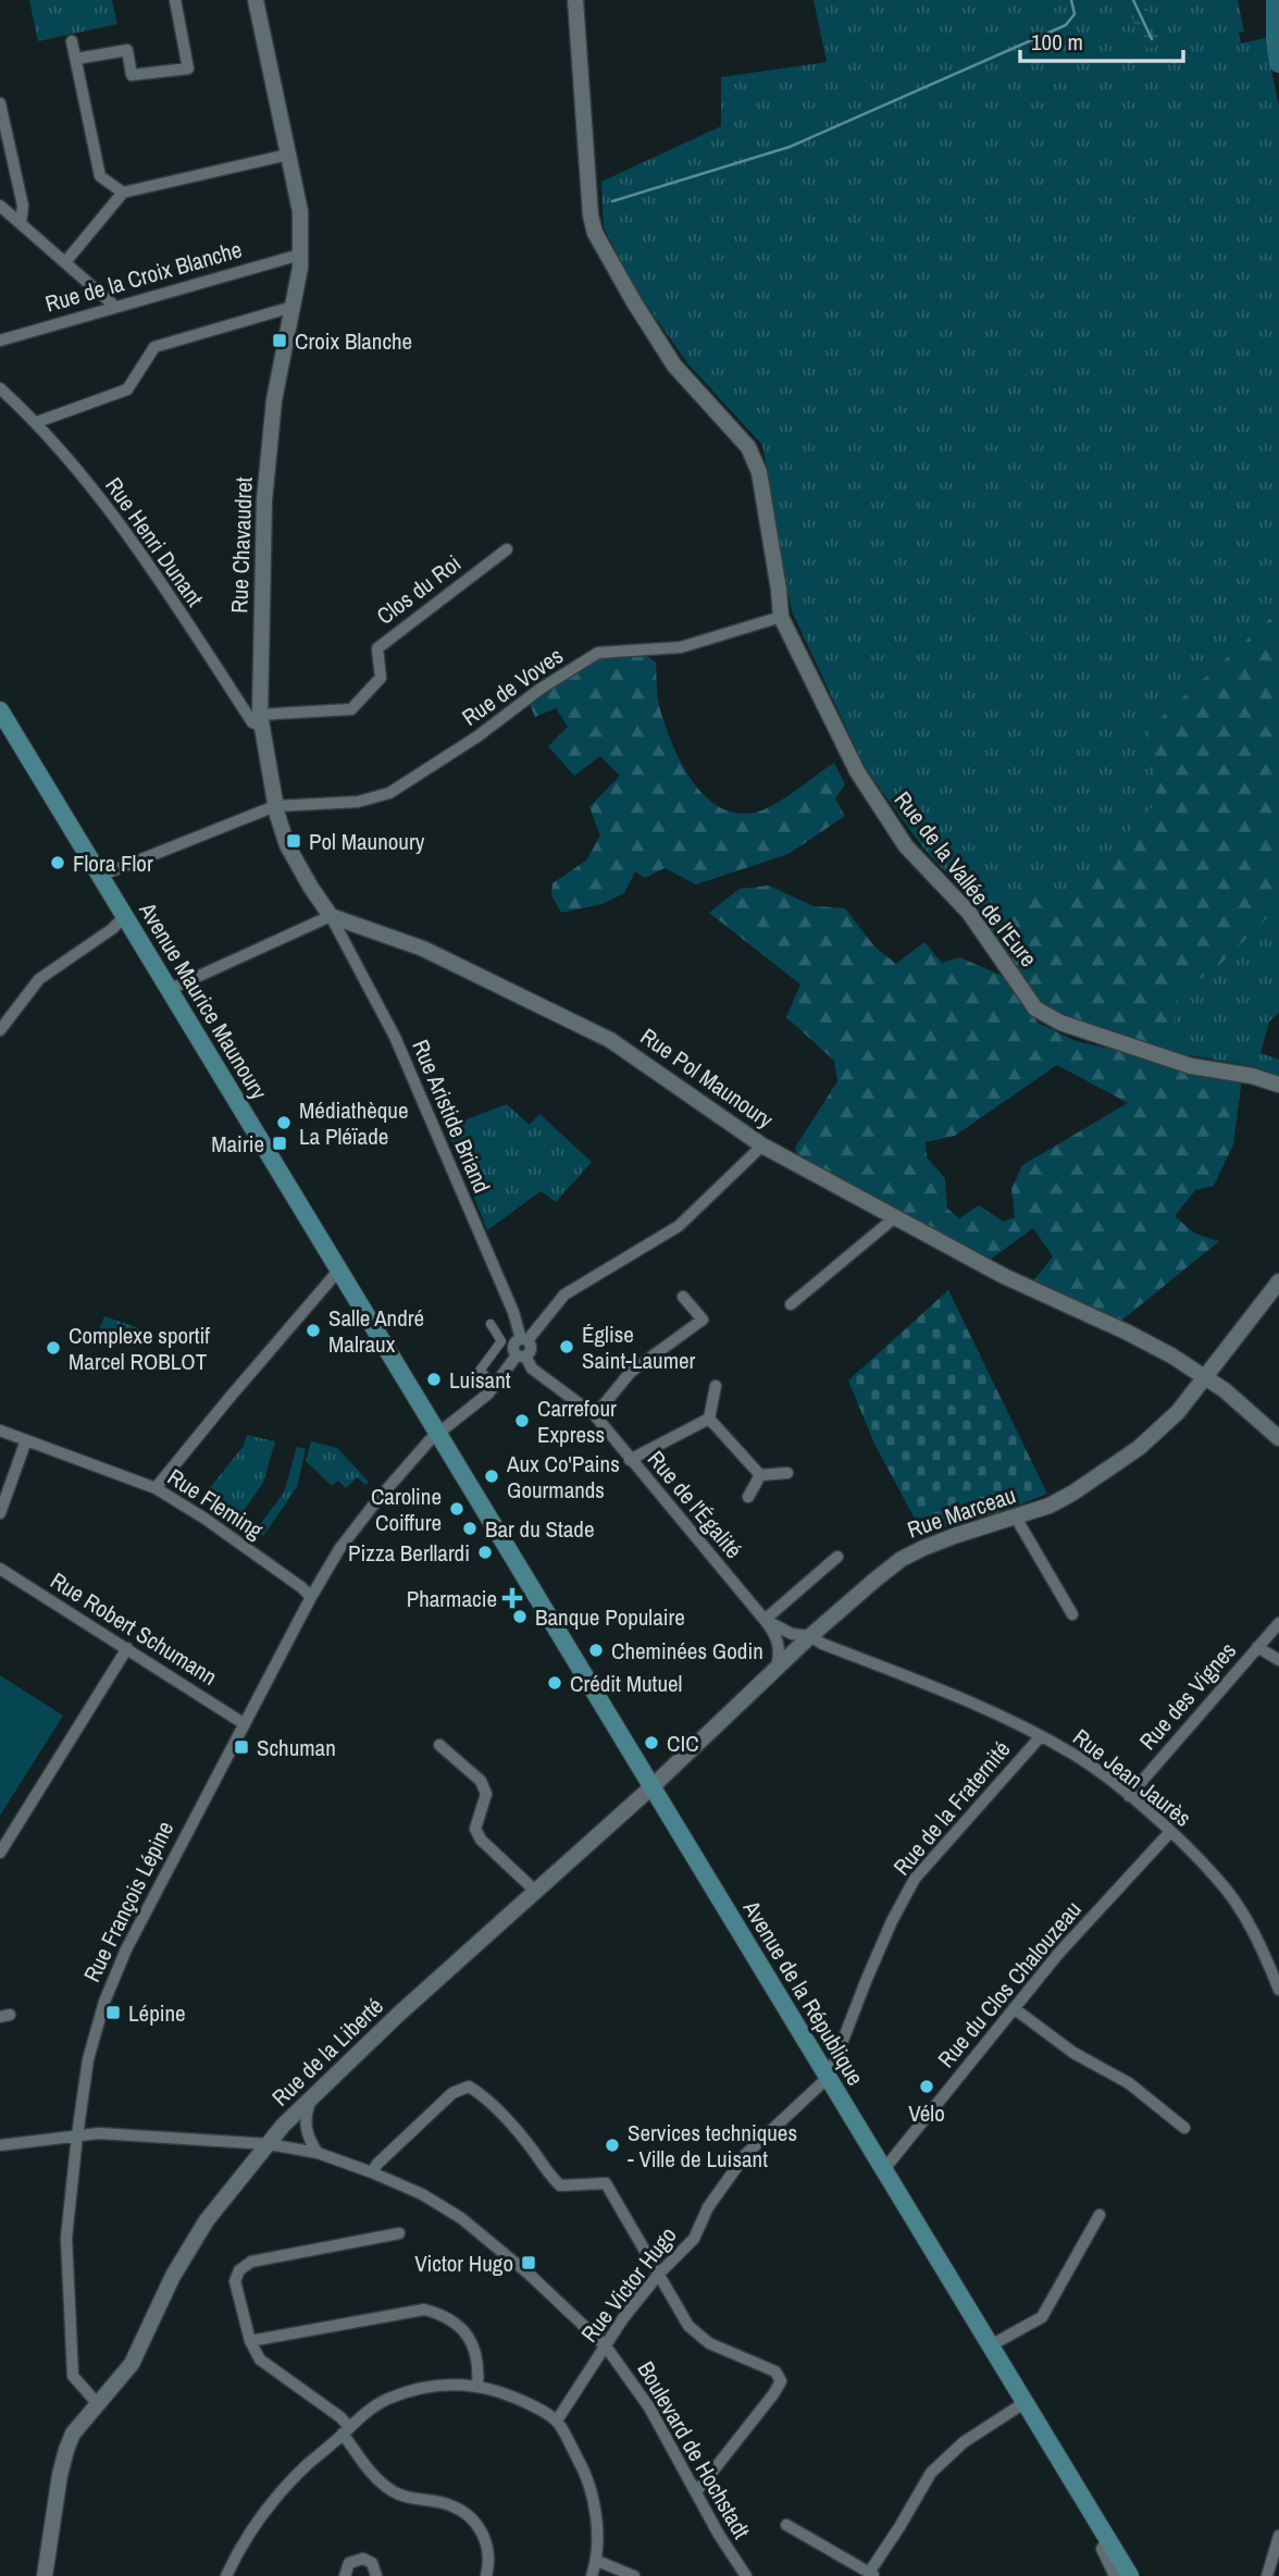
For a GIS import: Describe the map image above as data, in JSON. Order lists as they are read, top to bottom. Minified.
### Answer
{"streets":{"main road":["Avenue Maurice Maunoury","Avenue de la République"],"street":["Rue de la Croix Blanche","Rue Henri Dunant","Rue Chavaudret","Clos du Roi","Rue de Voves","Rue de la Vallée de l'Eure","Rue Pol Maunoury","Rue Aristide Briand","Rue Fleming","Rue de l'Égalité","Rue Marceau","Rue Robert Schumann","Rue des Vignes","Rue Jean Jaurès","Rue de la Fraternité","Rue François Lépine","Rue du Clos Chalouzeau","Rue de la Liberté","Rue Victor Hugo","Boulevard de Hochstadt"]},"crossings":[["Rue de la Croix Blanche","Rue Chavaudret"],["Rue Henri Dunant","Rue Chavaudret"],["Rue Henri Dunant","Clos du Roi"],["Rue Chavaudret","Clos du Roi"],["Rue Chavaudret","Rue de Voves"],["Rue Chavaudret","Rue Pol Maunoury"],["Rue Chavaudret","Rue Aristide Briand"],["Rue de Voves","Rue de la Vallée de l'Eure"],["Rue de Voves","Avenue Maurice Maunoury"],["Avenue Maurice Maunoury","Rue François Lépine"],["Avenue Maurice Maunoury","Avenue de la République"],["Rue Pol Maunoury","Rue Aristide Briand"],["Rue Pol Maunoury","Rue Marceau"],["Rue Fleming","Rue François Lépine"],["Rue de l'Égalité","Rue Marceau"],["Rue de l'Égalité","Rue Jean Jaurès"],["Rue de l'Égalité","Rue François Lépine"],["Rue Marceau","Rue Jean Jaurès"],["Rue Marceau","Avenue de la République"],["Rue Marceau","Rue de la Liberté"],["Rue Robert Schumann","Rue François Lépine"],["Rue des Vignes","Rue Jean Jaurès"],["Rue Jean Jaurès","Rue de la Fraternité"],["Rue Jean Jaurès","Rue du Clos Chalouzeau"],["Rue de la Fraternité","Avenue de la République"],["Rue de la Fraternité","Rue Victor Hugo"],["Rue François Lépine","Avenue de la République"],["Rue François Lépine","Rue de la Liberté"],["Rue François Lépine","Boulevard de Hochstadt"],["Rue du Clos Chalouzeau","Avenue de la République"],["Avenue de la République","Rue de la Liberté"],["Avenue de la République","Rue Victor Hugo"],["Rue de la Liberté","Boulevard de Hochstadt"],["Rue Victor Hugo","Boulevard de Hochstadt"]],"places":{"transit":["Croix Blanche","Pol Maunoury","Mairie","Schuman","Lépine","Victor Hugo"],"other":["Flora Flor","Médiathèque La Pléïade","Salle André Malraux","Église Saint-Laumer","Complexe sportif Marcel ROBLOT","Luisant","Carrefour Express","Aux Co'Pains Gourmands","Caroline Coiffure","Bar du Stade","Pizza Berllardi","Banque Populaire","Cheminées Godin","Crédit Mutuel","CIC","Vélo","Services techniques - Ville de Luisant"],"health":["Pharmacie"]},"scale_bar":"100 m"}
